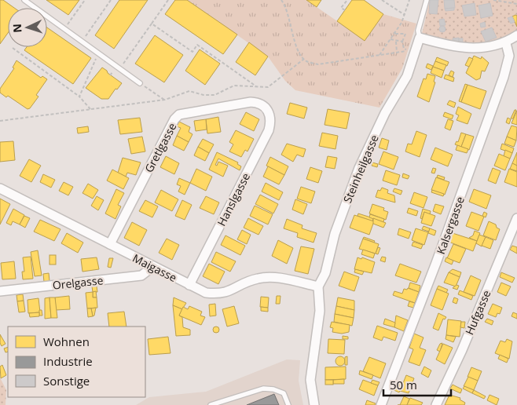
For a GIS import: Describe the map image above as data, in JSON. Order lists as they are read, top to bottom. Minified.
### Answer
{"streets":{"street":["Gretlgasse","Steinheilgasse","Hanslgasse","Kalsergasse","Maigasse","Orelgasse","Hufgasse"]},"crossings":[["Gretlgasse","Hanslgasse"],["Gretlgasse","Maigasse"],["Steinheilgasse","Maigasse"],["Hanslgasse","Maigasse"],["Maigasse","Orelgasse"]],"legend":["Wohnen","Industrie","Sonstige"],"scale_bar":"50 m","north":"left"}
